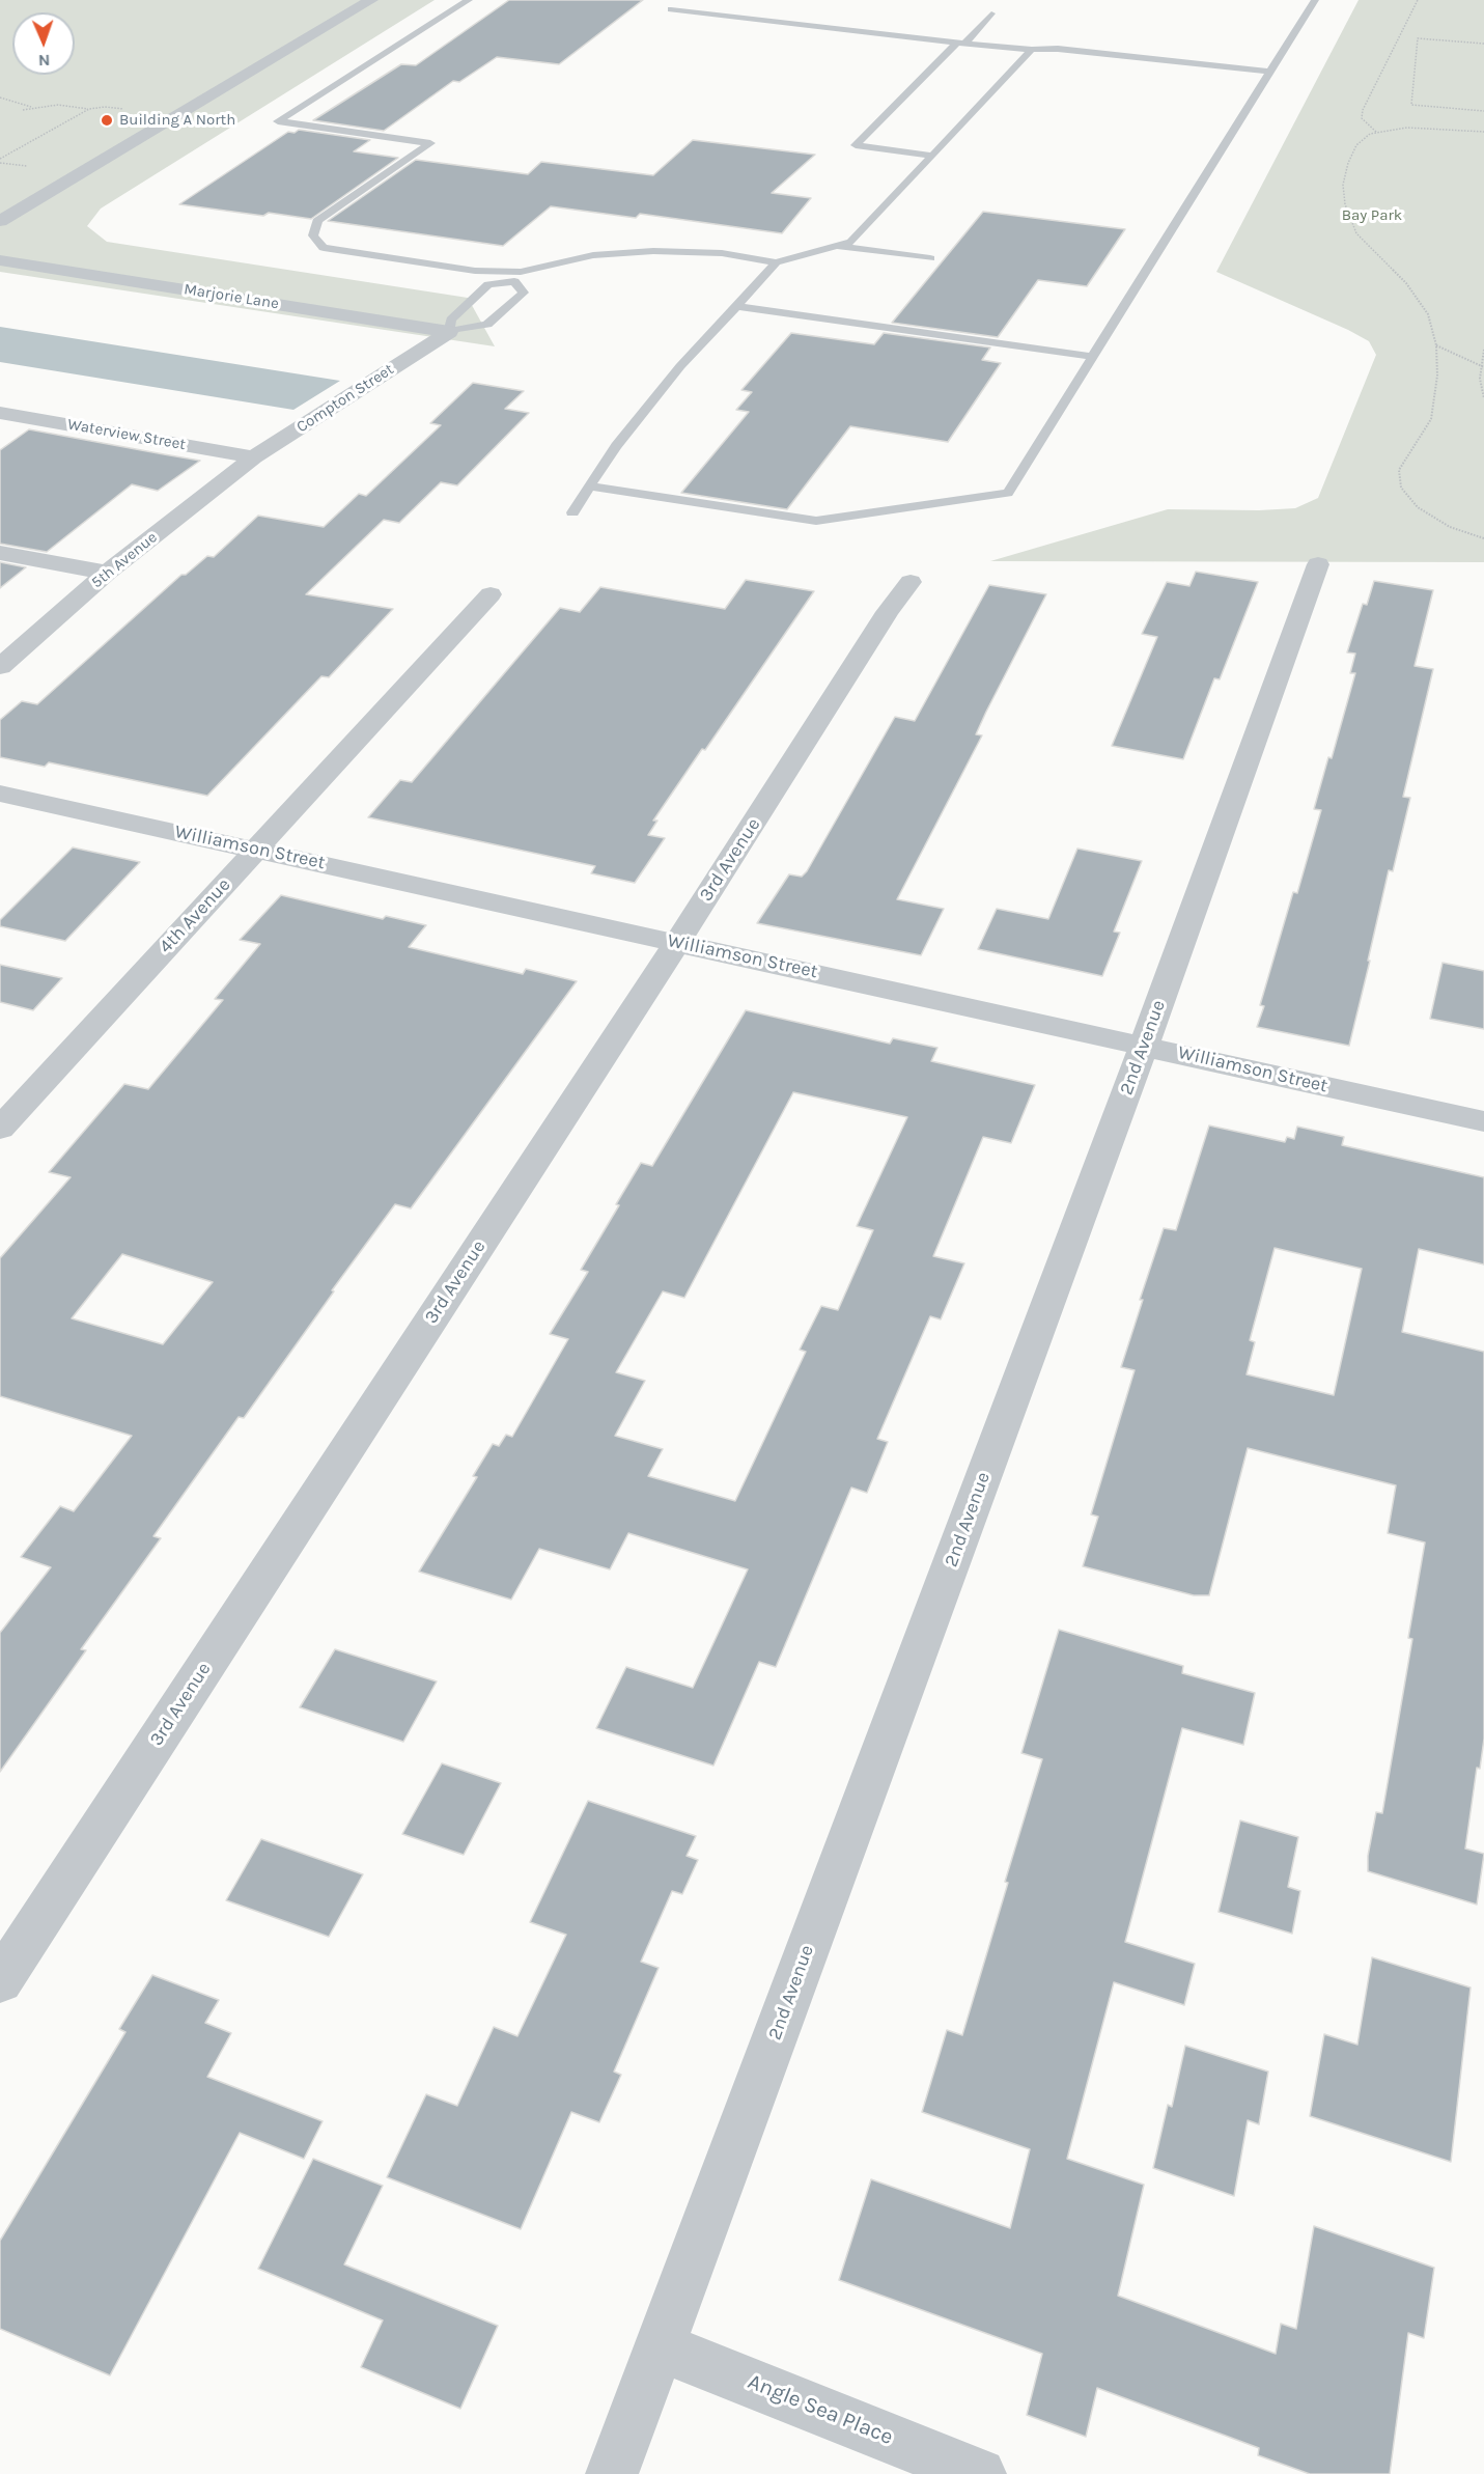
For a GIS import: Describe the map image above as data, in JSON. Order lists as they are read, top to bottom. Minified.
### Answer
{"streets":{"street":["Marjorie Lane","Compton Street","Waterview Street","5th Avenue","Williamson Street","3rd Avenue","4th Avenue","2nd Avenue","Angle Sea Place"]},"crossings":[["Marjorie Lane","Compton Street"],["Compton Street","Waterview Street"],["Compton Street","5th Avenue"],["Waterview Street","5th Avenue"],["Williamson Street","3rd Avenue"],["Williamson Street","4th Avenue"],["Williamson Street","2nd Avenue"],["2nd Avenue","Angle Sea Place"]],"parks":["Bay Park"],"places":["Building A North"],"north":"bottom"}
